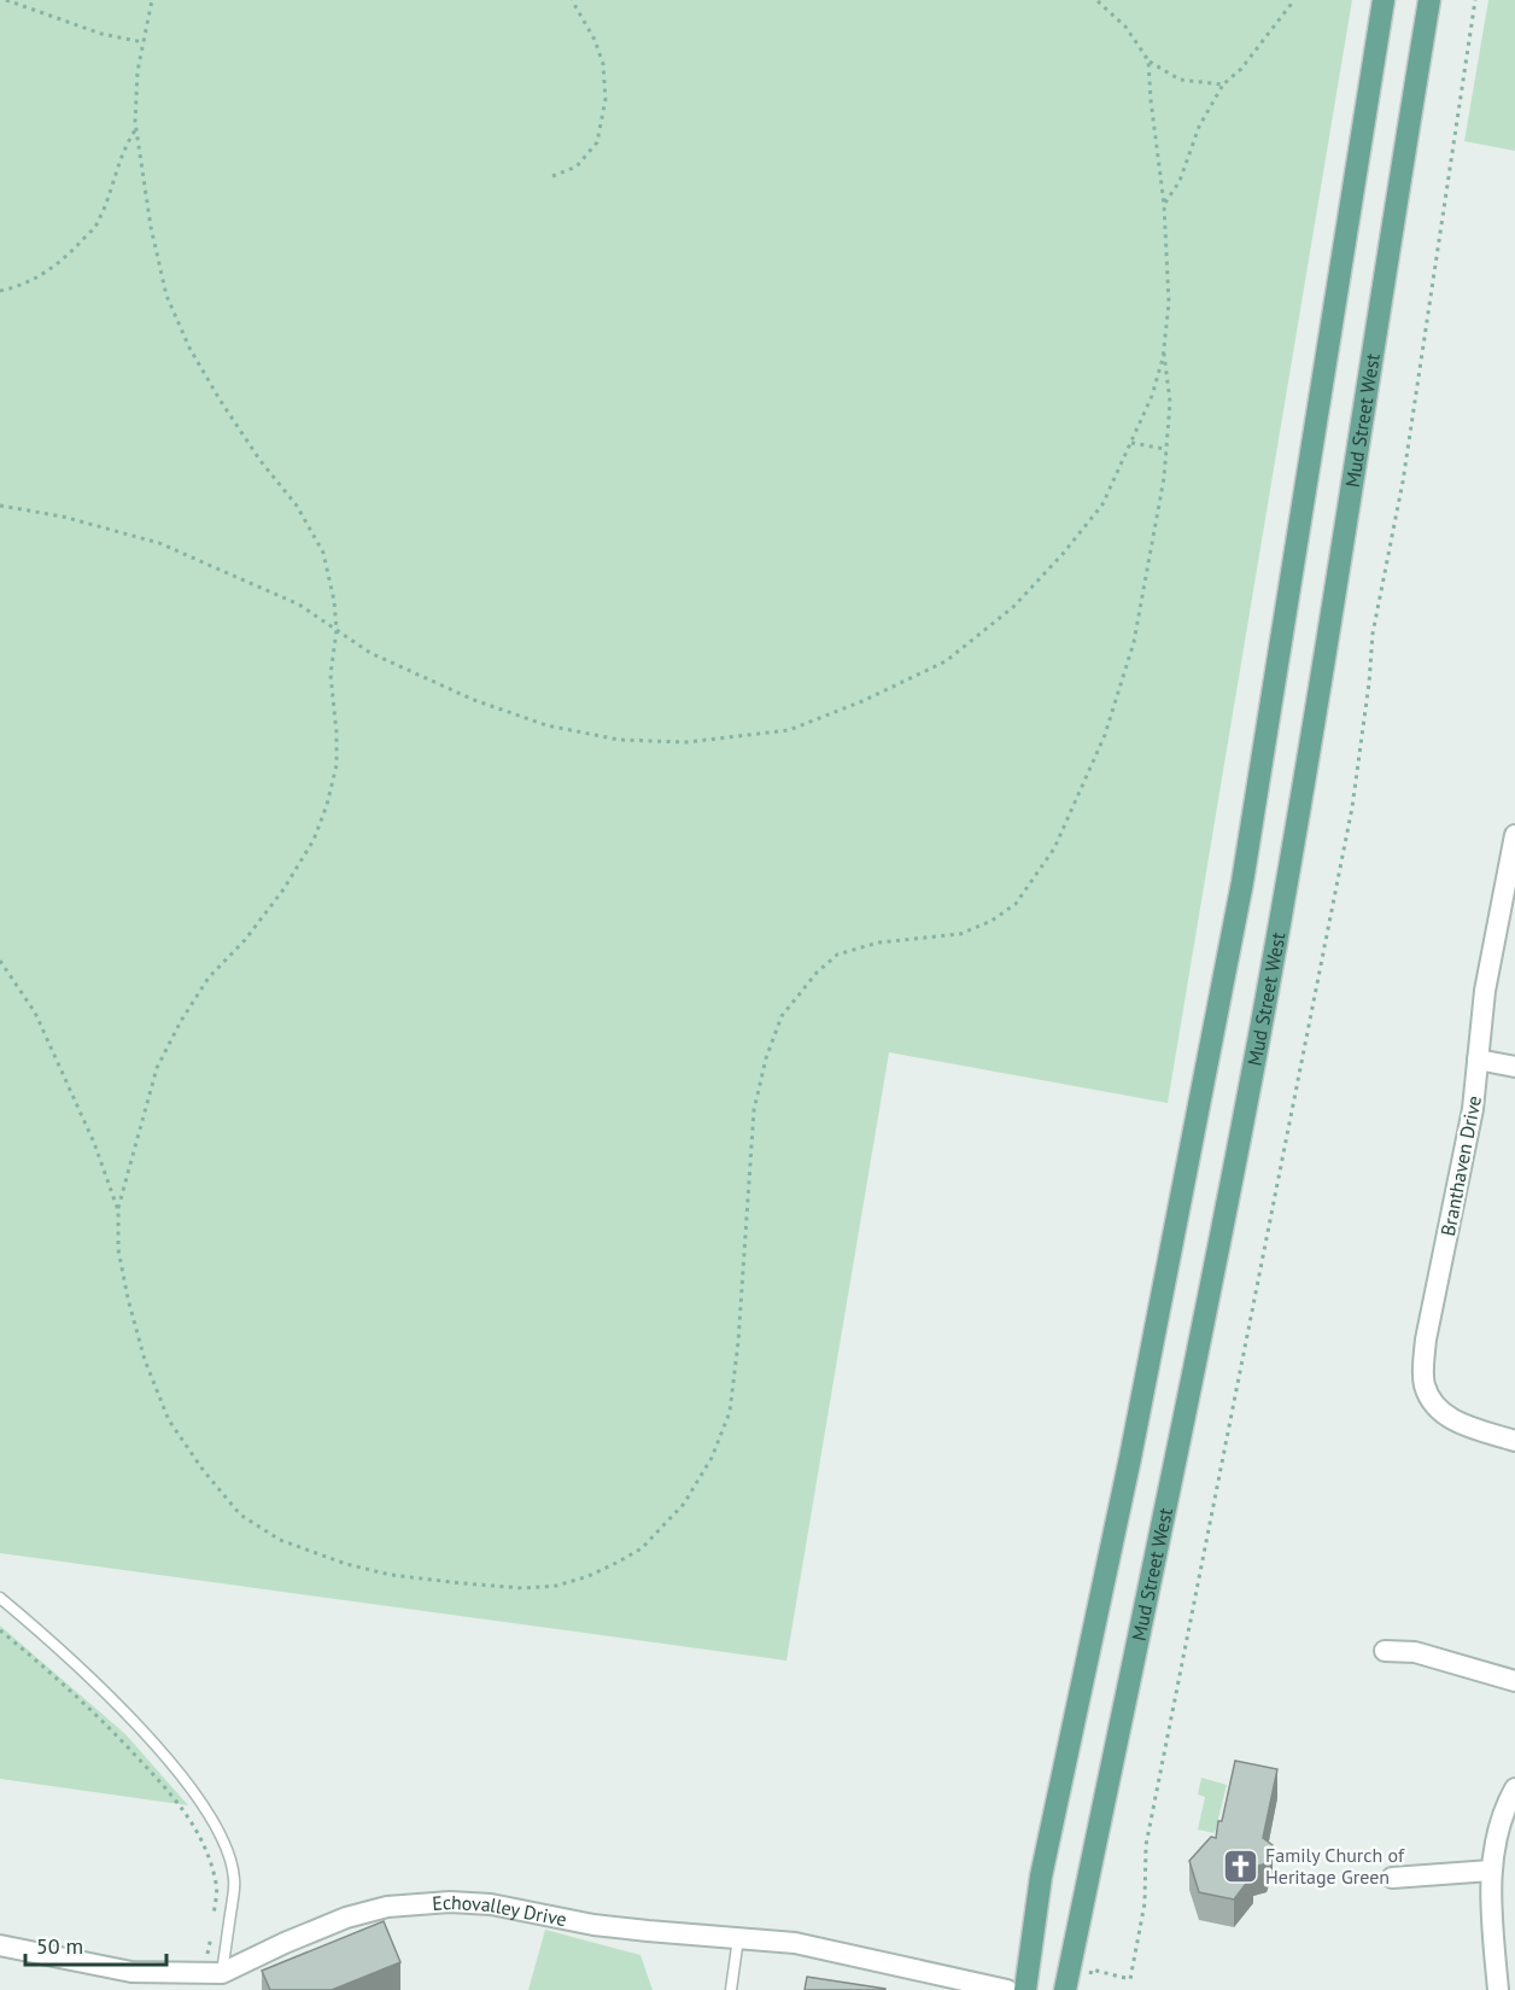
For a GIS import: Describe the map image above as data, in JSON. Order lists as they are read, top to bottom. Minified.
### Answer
{"streets":{"main road":["Mud Street West"],"street":["Branthaven Drive","Echovalley Drive"]},"places":{"church":["Family Church of Heritage Green"]},"scale_bar":"50 m"}
